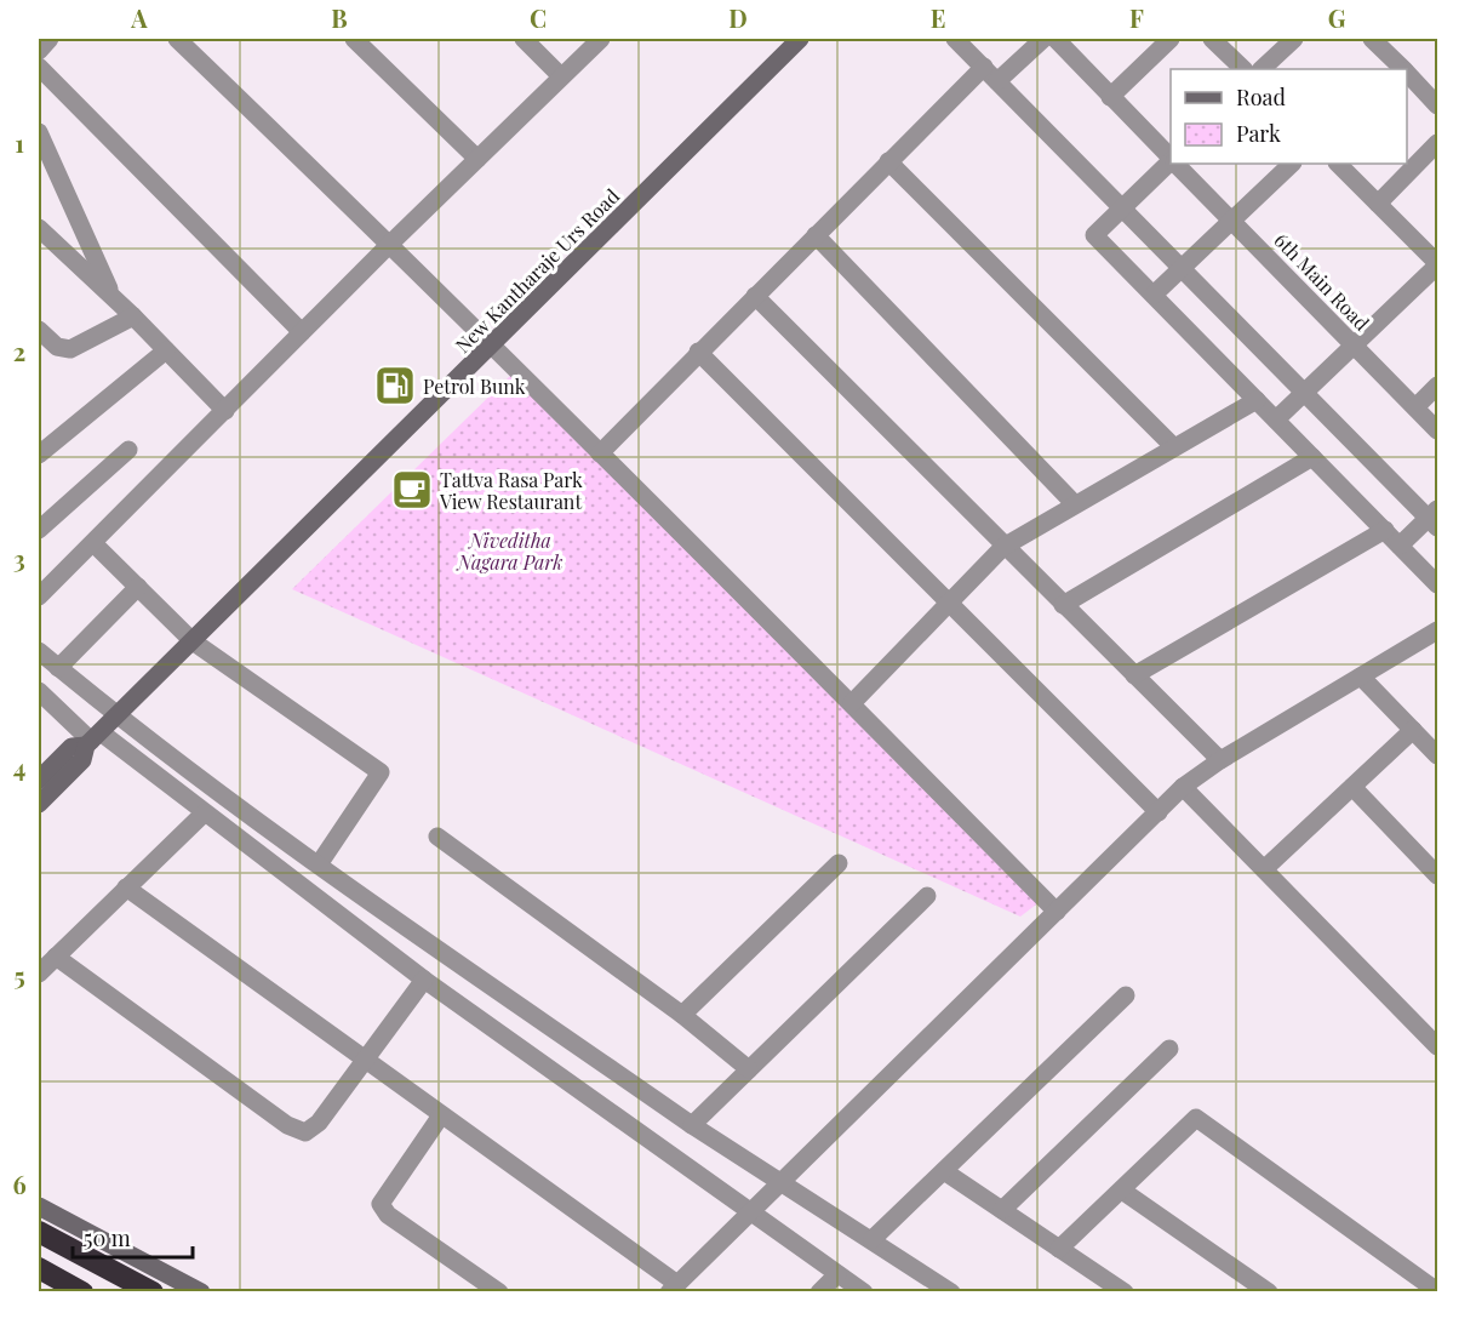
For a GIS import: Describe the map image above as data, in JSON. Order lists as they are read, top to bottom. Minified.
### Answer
{"streets":{"main road":["New Kantharaje Urs Road"],"street":["6th Main Road"]},"parks":["Niveditha Nagara Park"],"places":{"fuel station":["Petrol Bunk"],"cafe":["Tattva Rasa Park View Restaurant"]},"legend":["Road","Park"],"scale_bar":"50 m","grid":{"columns":["A","B","C","D","E","F","G"],"rows":["1","2","3","4","5","6"]}}
